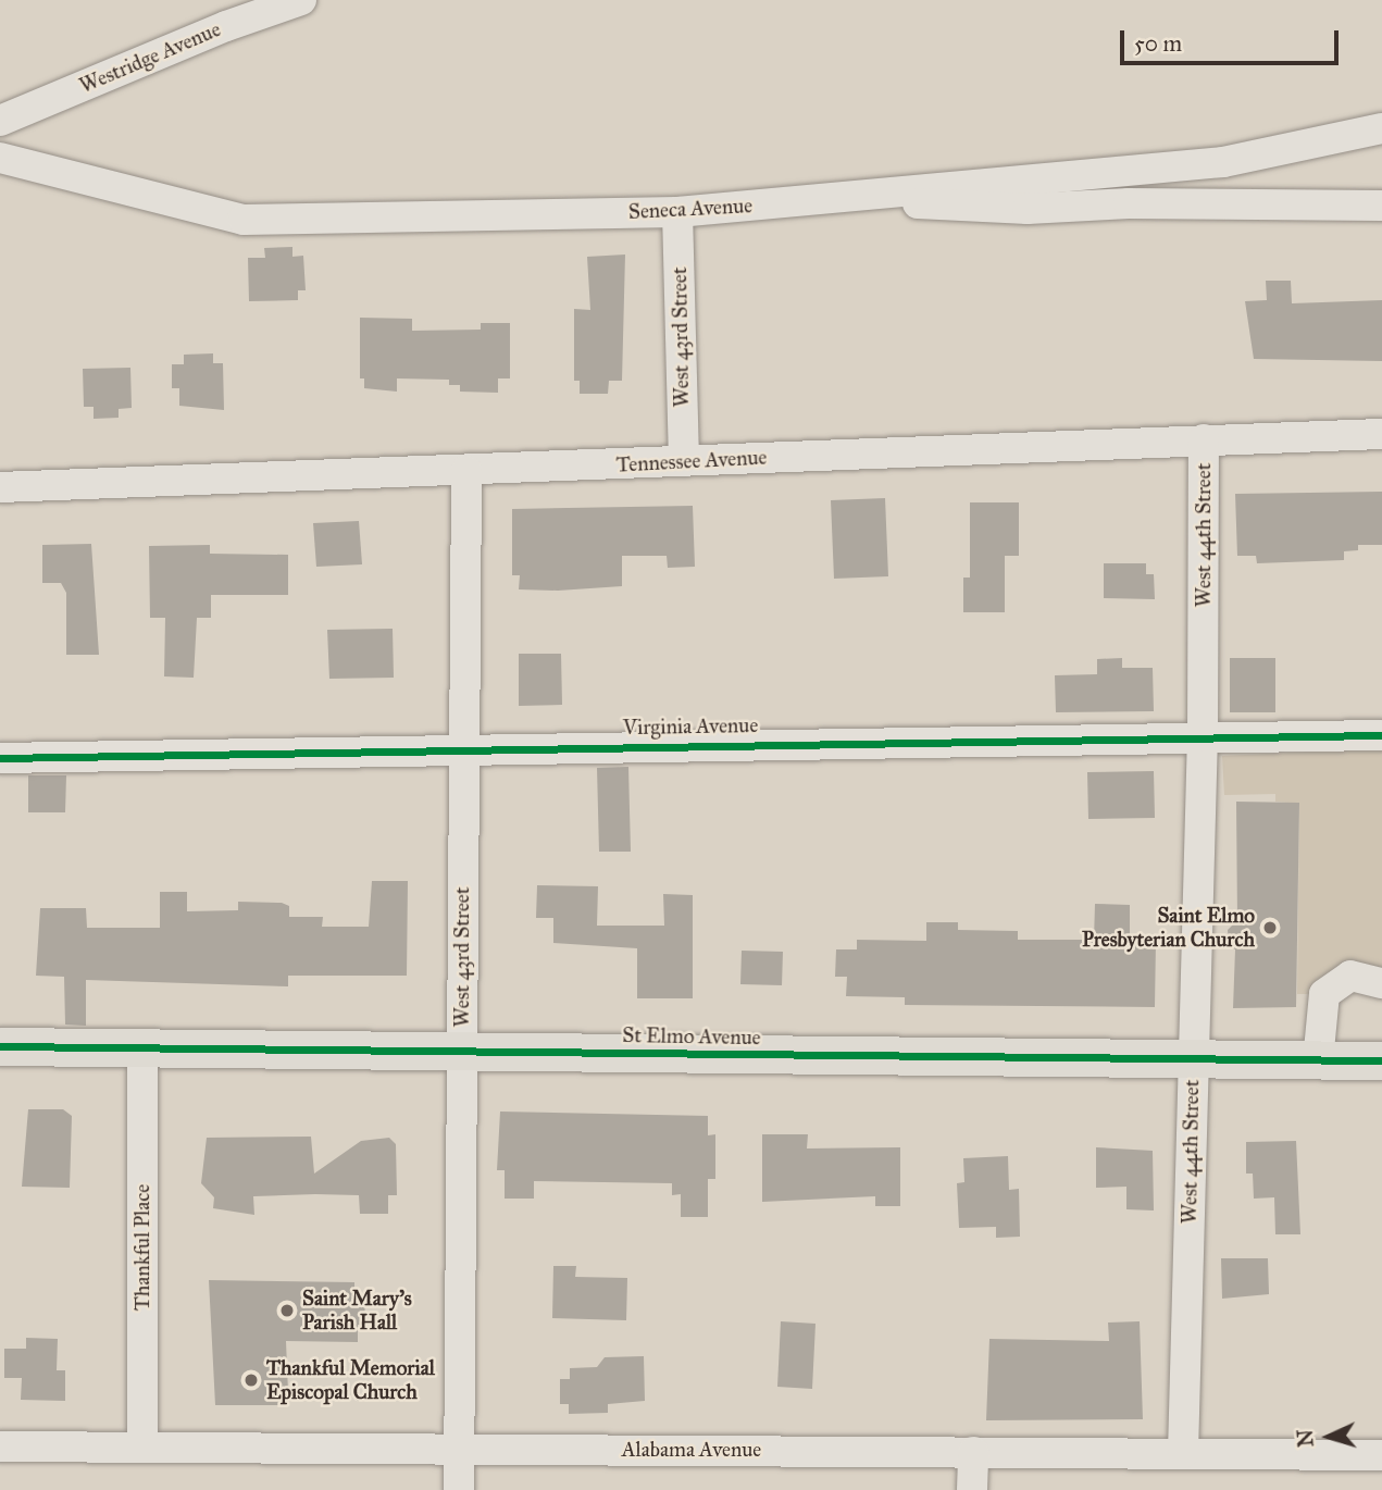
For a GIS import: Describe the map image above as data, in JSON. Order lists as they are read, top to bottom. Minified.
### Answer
{"streets":{"main road":["St Elmo Avenue"],"street":["Westridge Avenue","Seneca Avenue","West 43rd Street","Tennessee Avenue","West 44th Street","Virginia Avenue","Thankful Place","Alabama Avenue"]},"crossings":[["Seneca Avenue","West 43rd Street"],["West 43rd Street","Tennessee Avenue"],["West 43rd Street","Virginia Avenue"],["West 43rd Street","St Elmo Avenue"],["West 43rd Street","Alabama Avenue"],["Tennessee Avenue","West 44th Street"],["West 44th Street","Virginia Avenue"],["West 44th Street","St Elmo Avenue"],["West 44th Street","Alabama Avenue"],["St Elmo Avenue","Thankful Place"],["Thankful Place","Alabama Avenue"]],"places":["Saint Elmo Presbyterian Church","Saint Mary's Parish Hall","Thankful Memorial Episcopal Church"],"scale_bar":"50 m","north":"left"}
